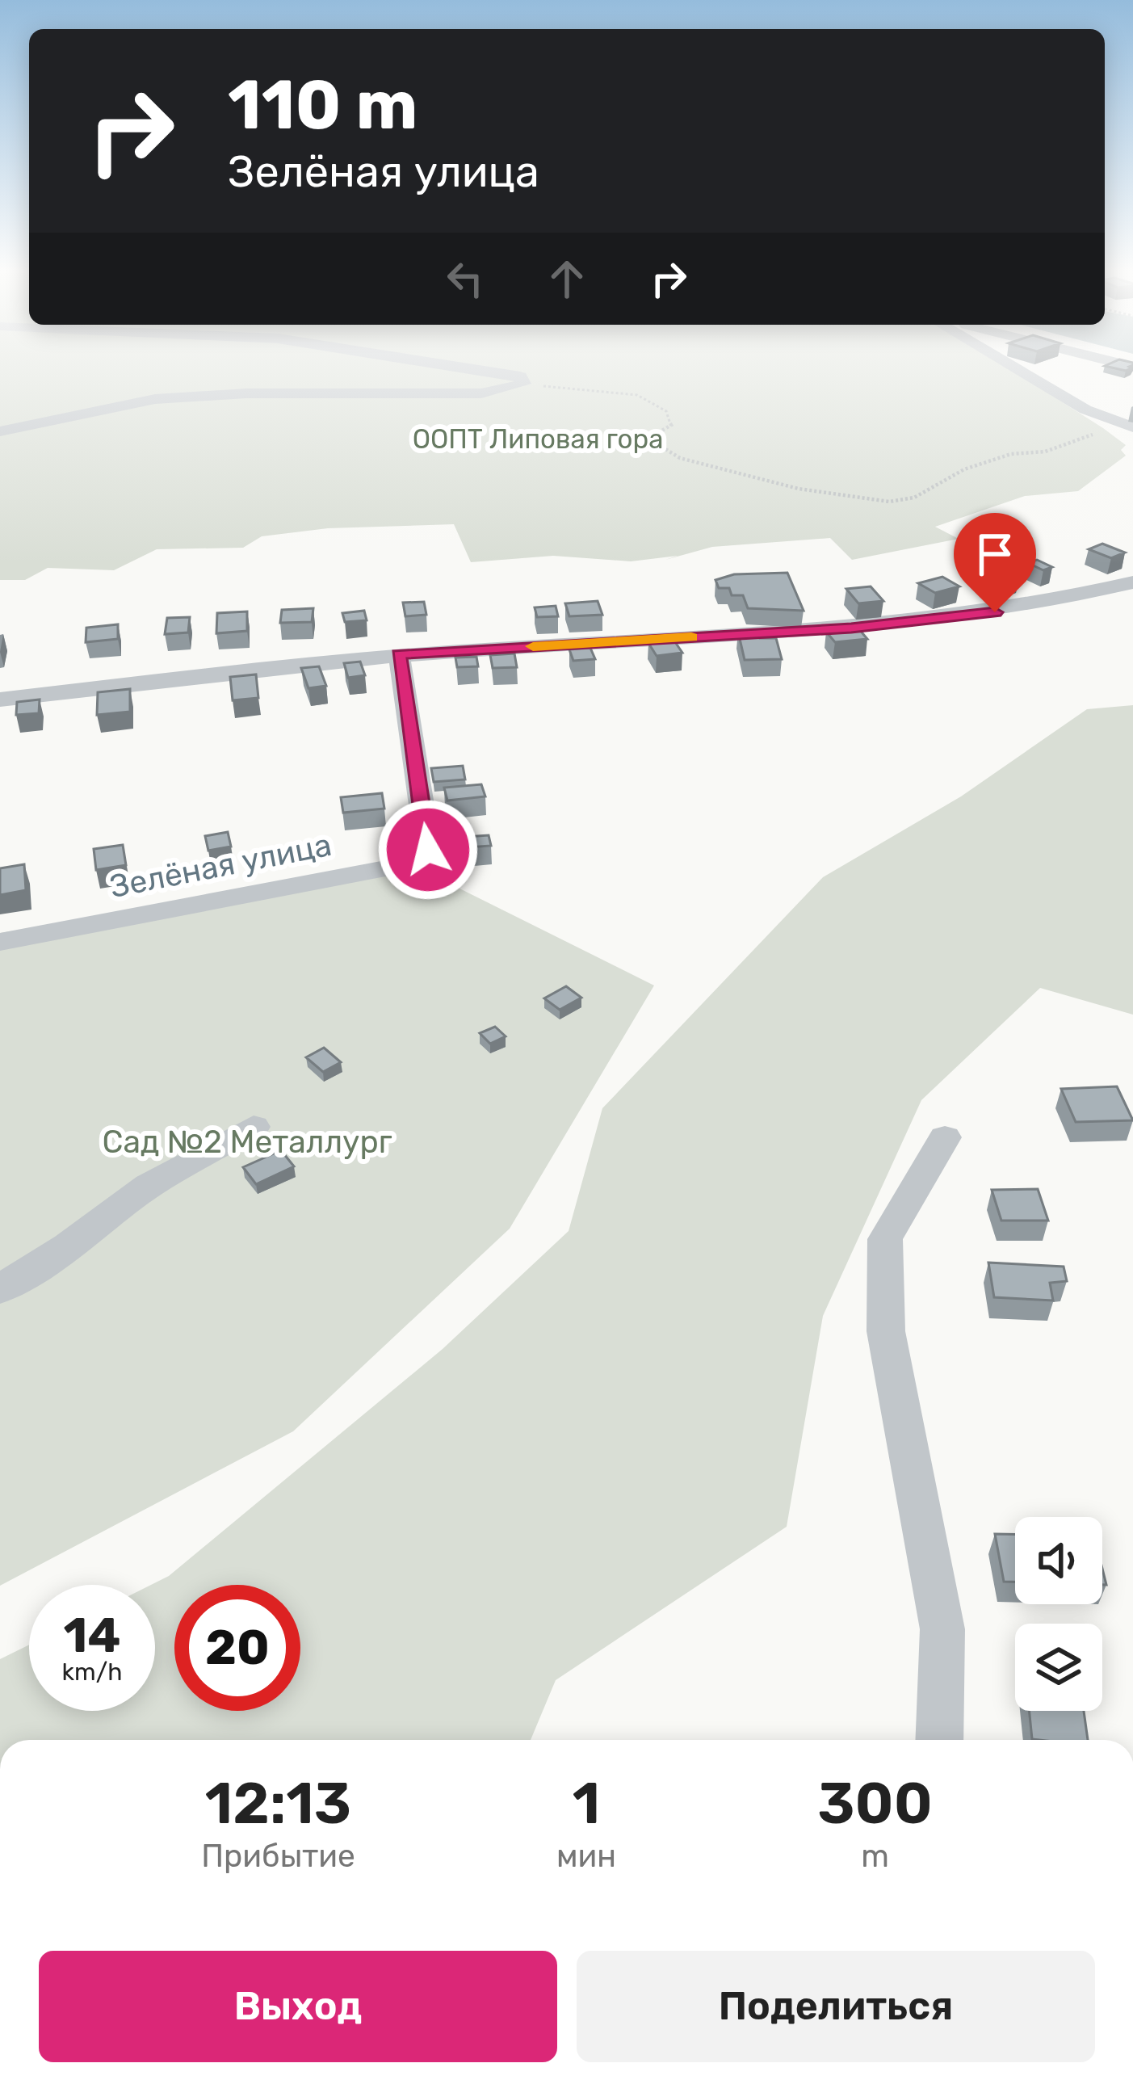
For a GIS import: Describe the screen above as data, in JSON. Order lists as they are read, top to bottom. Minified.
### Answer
{"streets":{"street":["Зелёная улица"]},"parks":["ООПТ Липовая гора","Сад №2 Металлург"],"page":{"turn":["110 m","Зелёная улица"],"speed":"14 km/h","limit":"20","eta":["12:13","Прибытие","1","мин","300","m"],"buttons":["Выход","Поделиться"]}}
